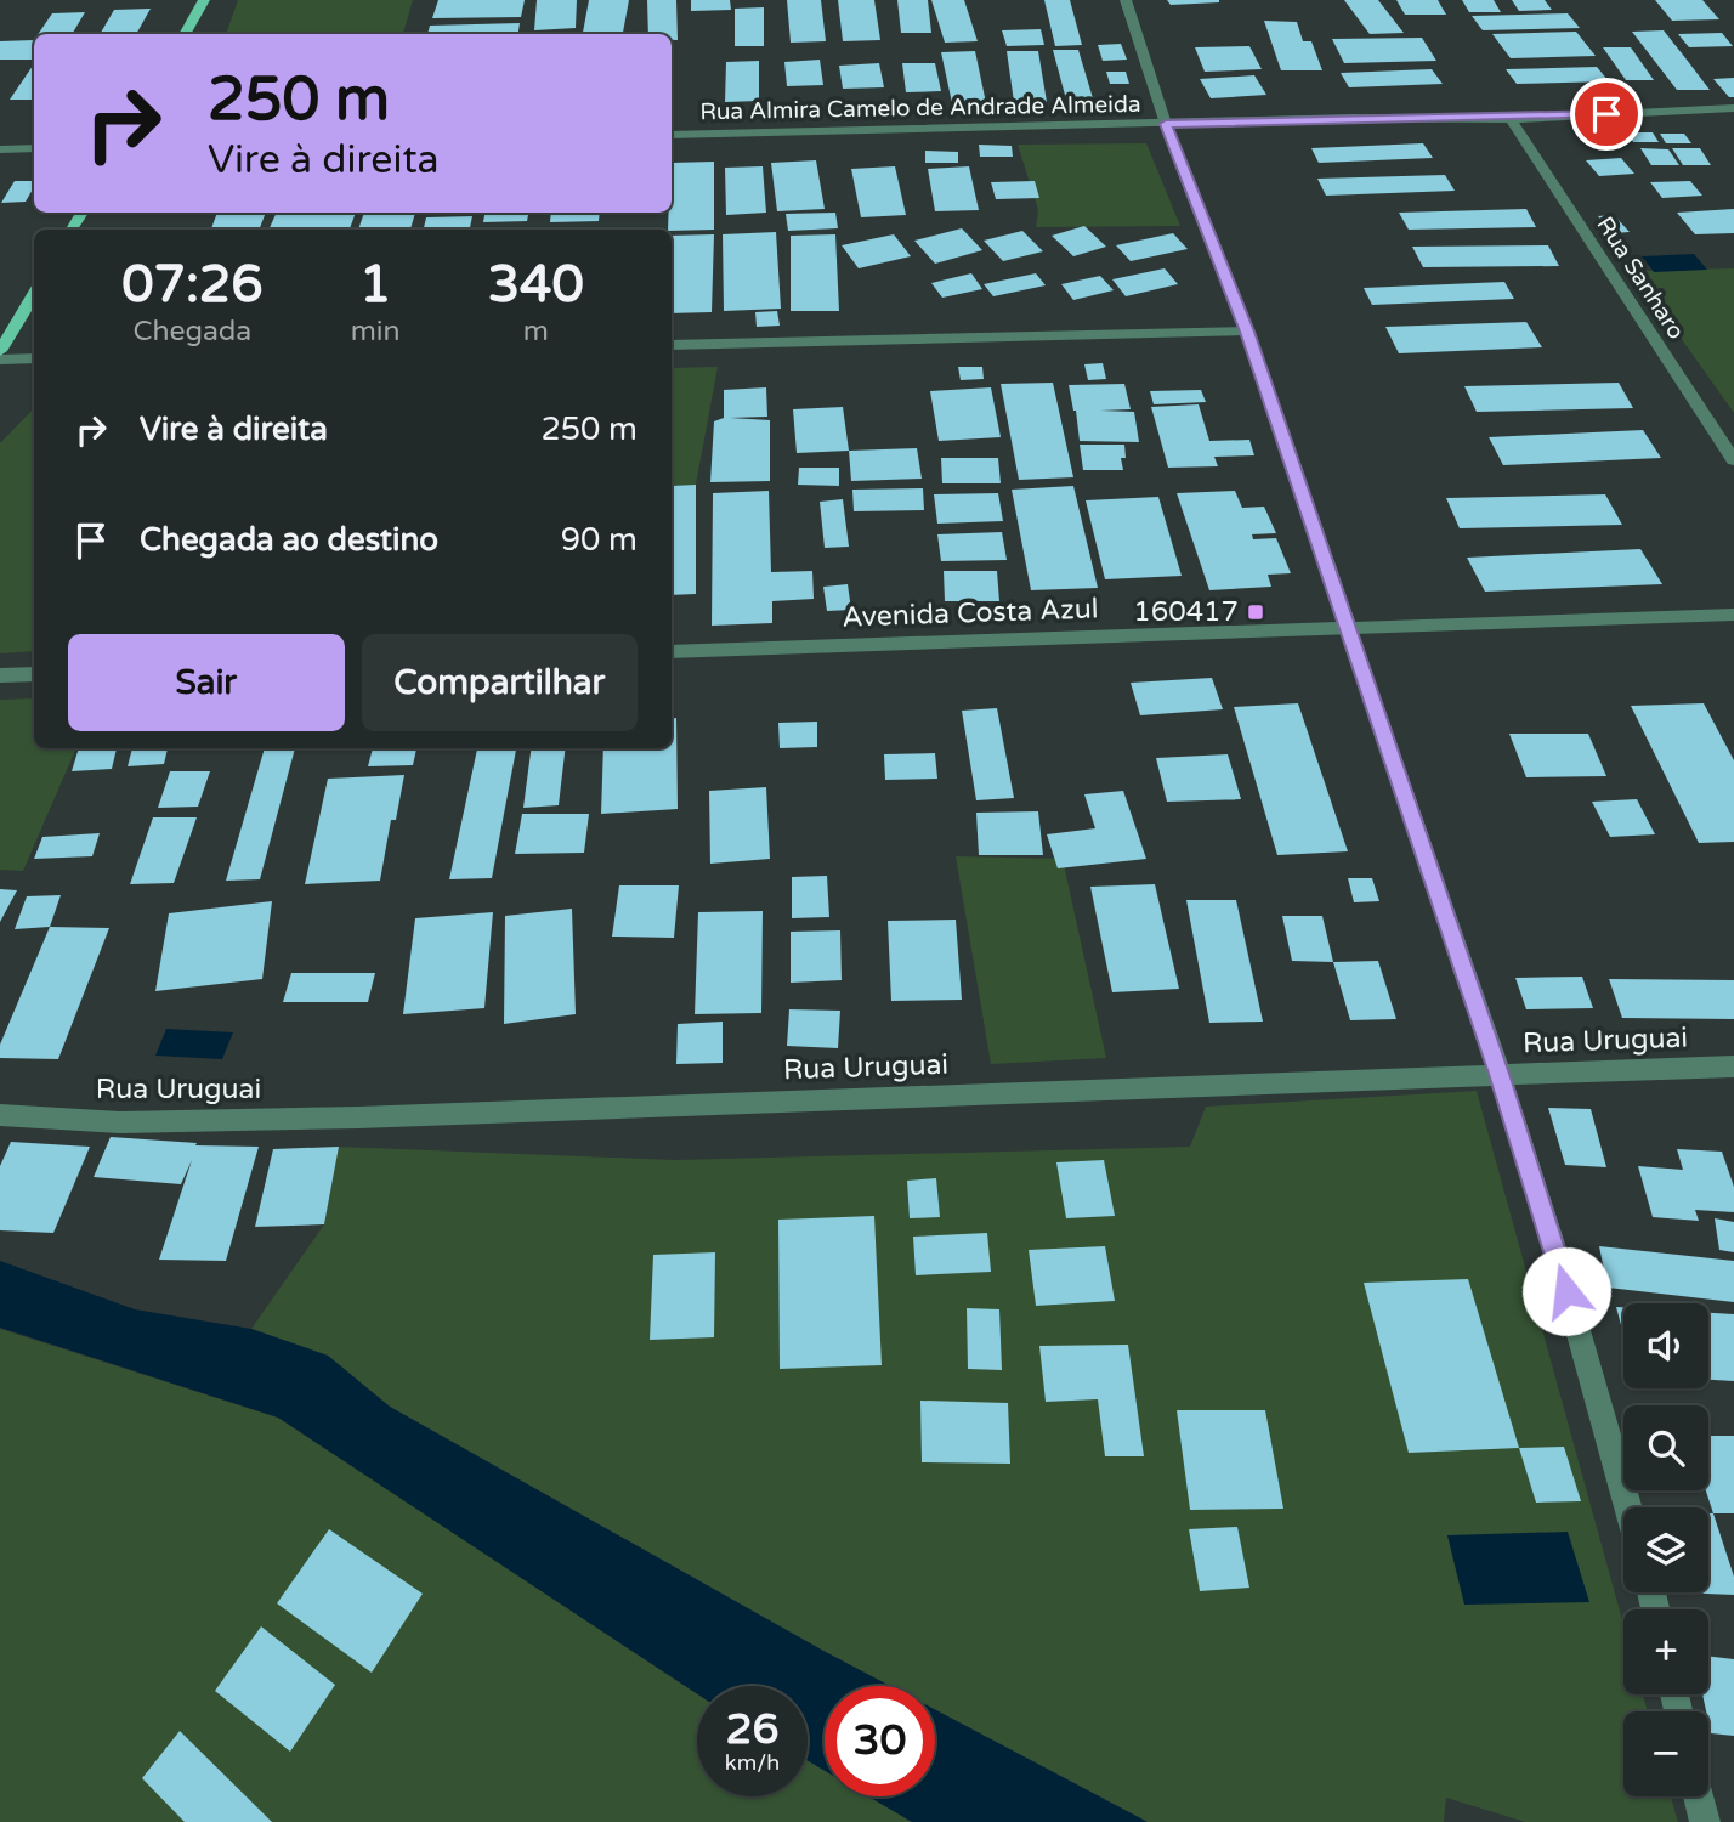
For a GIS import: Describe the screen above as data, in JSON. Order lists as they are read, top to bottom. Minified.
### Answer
{"streets":{"street":["Rua Almira Camelo de Andrade Almeida","Rua Sanharo","Avenida Costa Azul","Rua Uruguai"]},"crossings":[["Rua Almira Camelo de Andrade Almeida","Rua Sanharo"]],"places":{"transit":["160417"]},"page":{"turn":["250 m","Vire à direita"],"eta":["07:26","Chegada","1","min","340","m"],"list":[{"name":"Vire à direita","value":"250 m"},{"name":"Chegada ao destino","value":"90 m"}],"buttons":["Sair","Compartilhar"],"map_buttons":["+","−"],"speed":"26 km/h","limit":"30"}}
